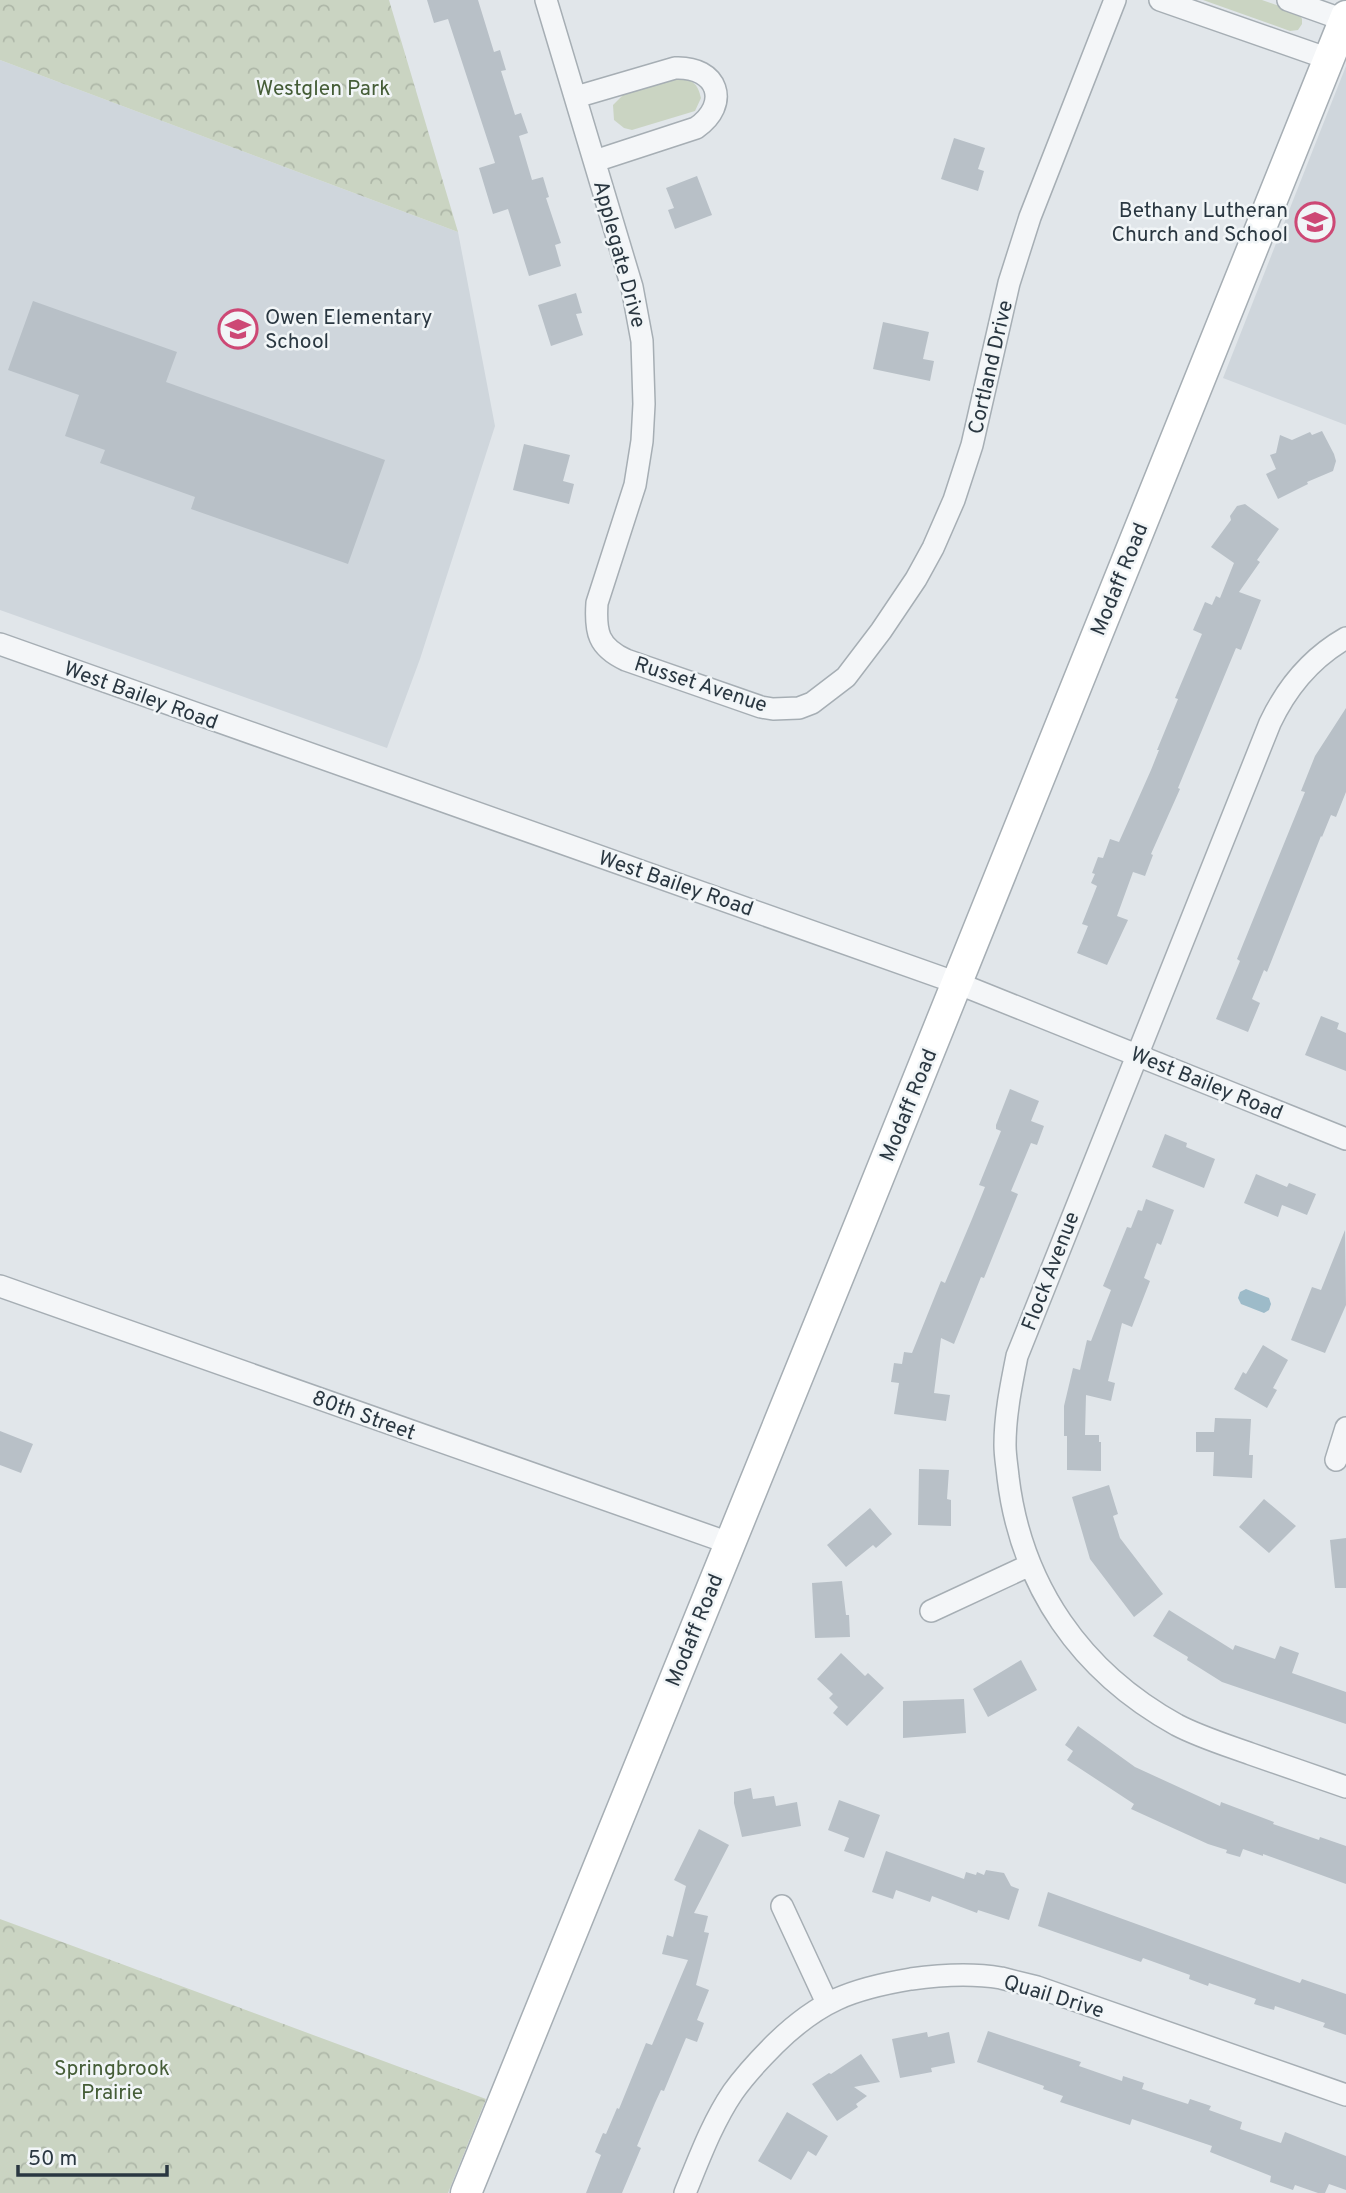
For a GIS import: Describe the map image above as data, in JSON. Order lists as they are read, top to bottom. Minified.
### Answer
{"streets":{"street":["Applegate Drive","Cortland Drive","Modaff Road","Russet Avenue","West Bailey Road","Flock Avenue","80th Street","Quail Drive"]},"crossings":[["Applegate Drive","Russet Avenue"],["Cortland Drive","Russet Avenue"],["Modaff Road","West Bailey Road"],["Modaff Road","80th Street"],["West Bailey Road","Flock Avenue"]],"parks":["Westglen Park","Springbrook Prairie"],"places":{"school or university":["Bethany Lutheran Church and School","Owen Elementary School"]},"scale_bar":"50 m"}
